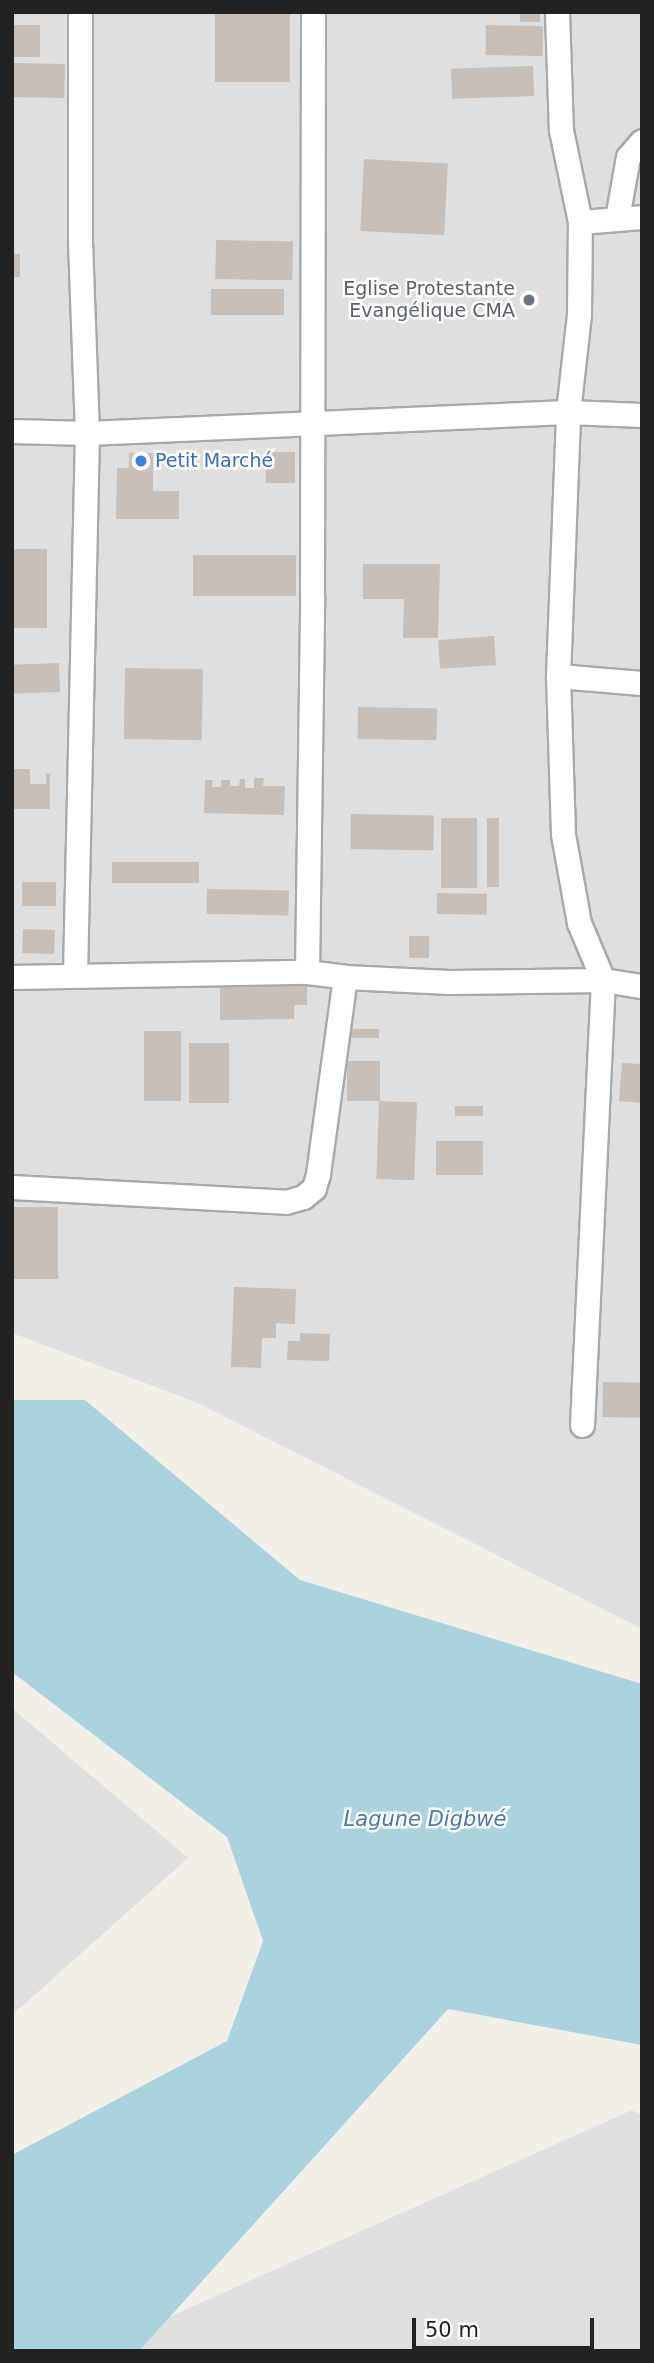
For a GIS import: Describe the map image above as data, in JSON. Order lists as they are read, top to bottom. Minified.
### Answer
{"water":["Lagune Digbwé"],"places":["Eglise Protestante Evangélique CMA","Petit Marché"],"scale_bar":"50 m"}
